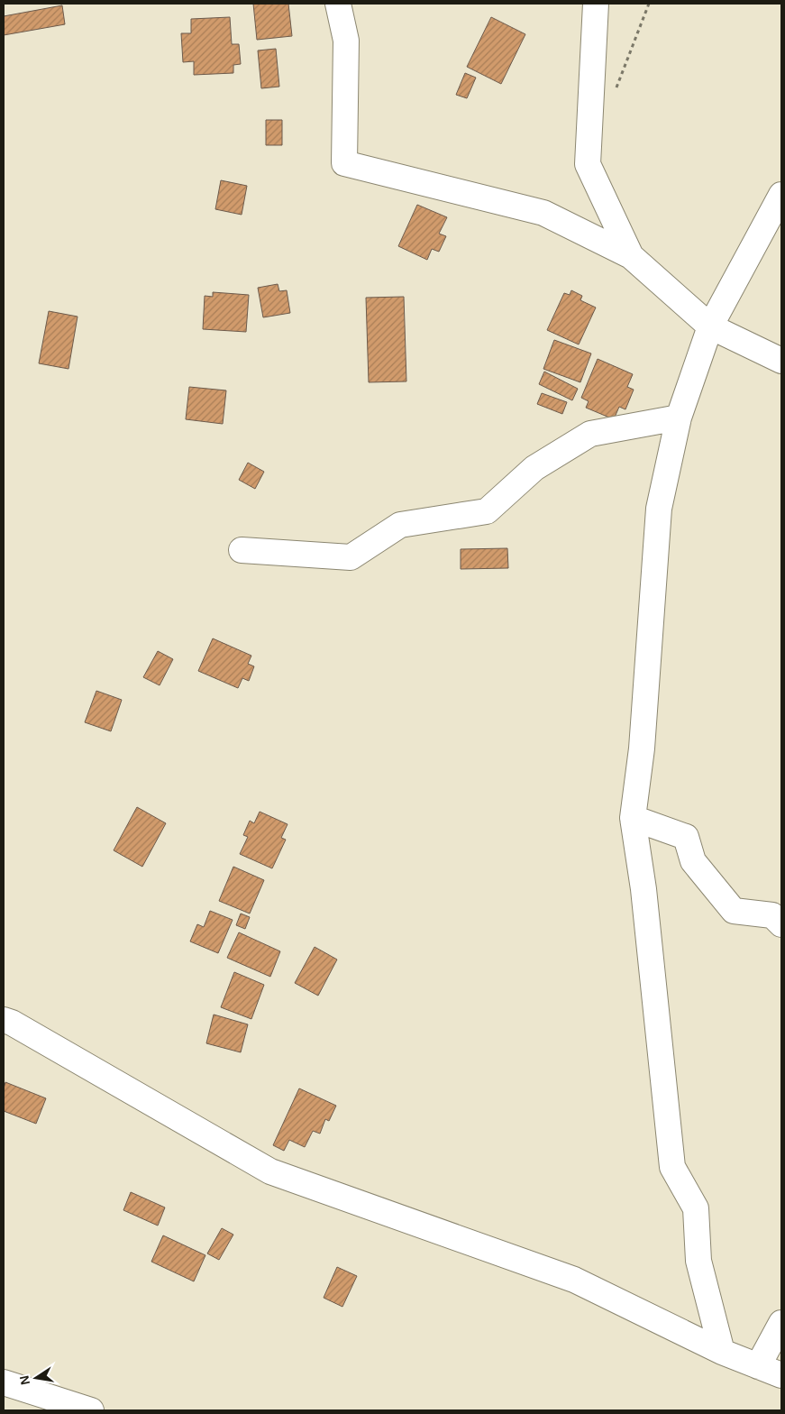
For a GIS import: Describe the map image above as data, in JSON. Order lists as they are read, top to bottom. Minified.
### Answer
{"north":"left"}
